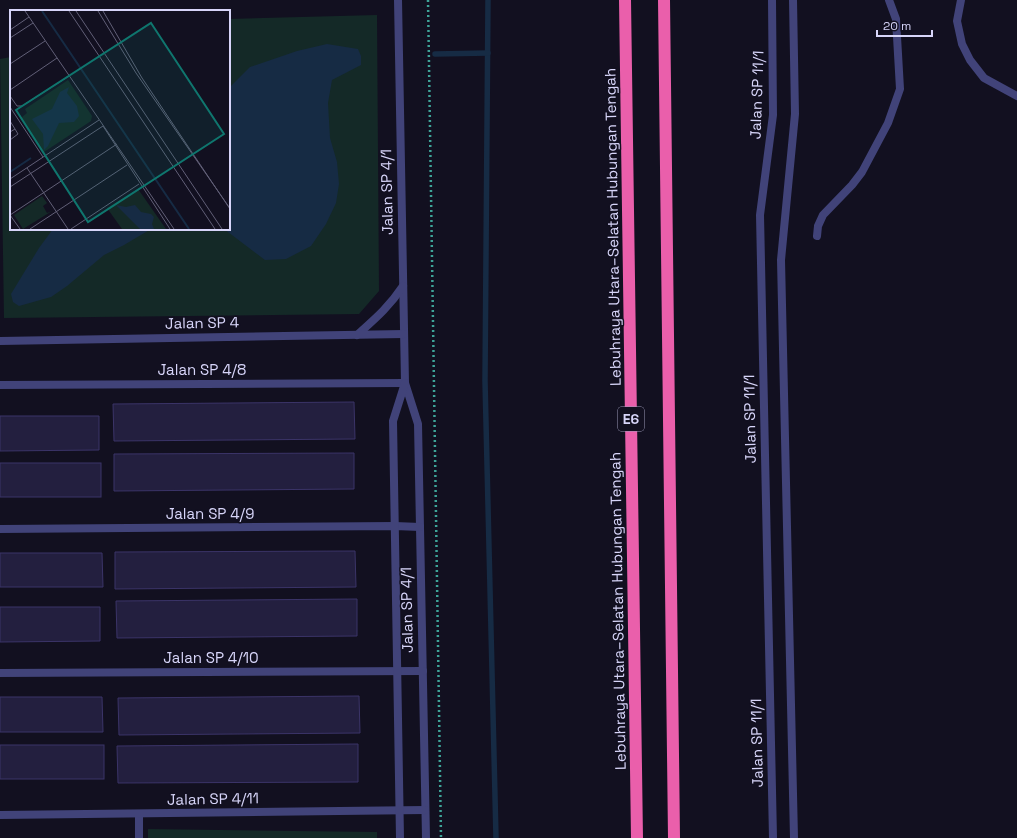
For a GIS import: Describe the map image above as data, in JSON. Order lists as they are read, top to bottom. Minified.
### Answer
{"streets":{"highway":["Lebuhraya Utara–Selatan Hubungan Tengah","E6"],"street":["Jalan SP 11/1","Jalan SP 4/1","Jalan SP 4","Jalan SP 4/8","Jalan SP 4/9","Jalan SP 4/10","Jalan SP 4/11"]},"crossings":[["Jalan SP 4/1","Jalan SP 4"],["Jalan SP 4/1","Jalan SP 4/8"],["Jalan SP 4/1","Jalan SP 4/9"],["Jalan SP 4/1","Jalan SP 4/10"],["Jalan SP 4/1","Jalan SP 4/11"]],"scale_bar":"20 m"}
